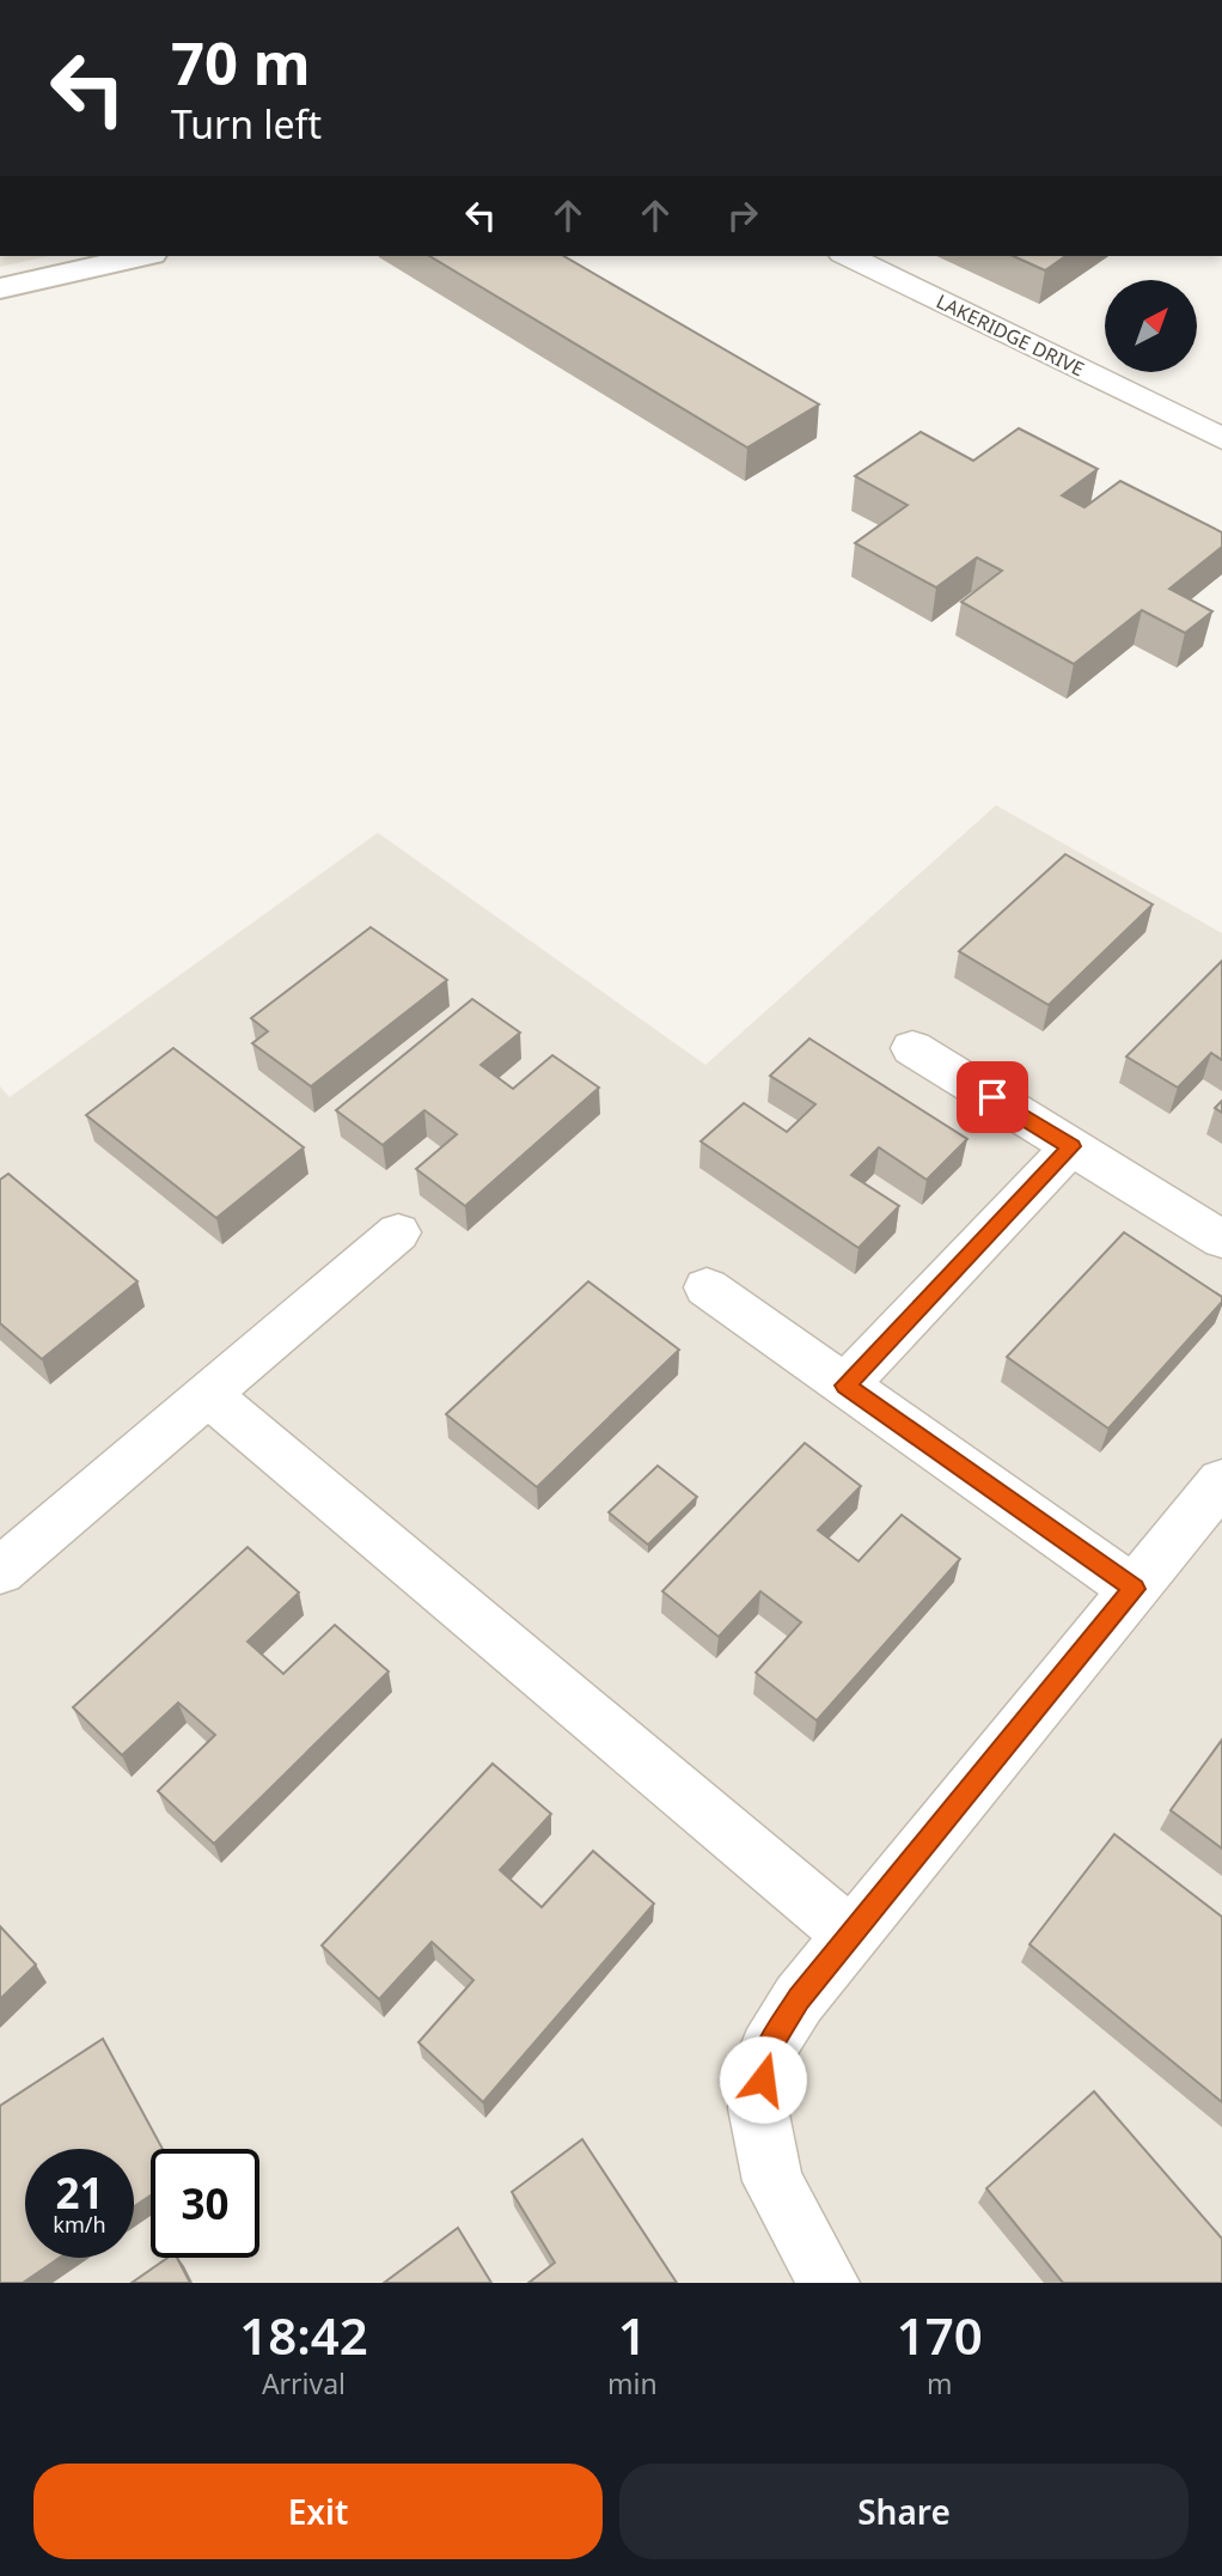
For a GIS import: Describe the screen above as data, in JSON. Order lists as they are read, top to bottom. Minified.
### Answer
{"streets":{"street":["LAKERIDGE DRIVE"]},"north":"top right","page":{"turn":["70 m","Turn left"],"speed":"21 km/h","limit":"30","eta":["18:42","Arrival","1","min","170","m"],"buttons":["Exit","Share"]}}
